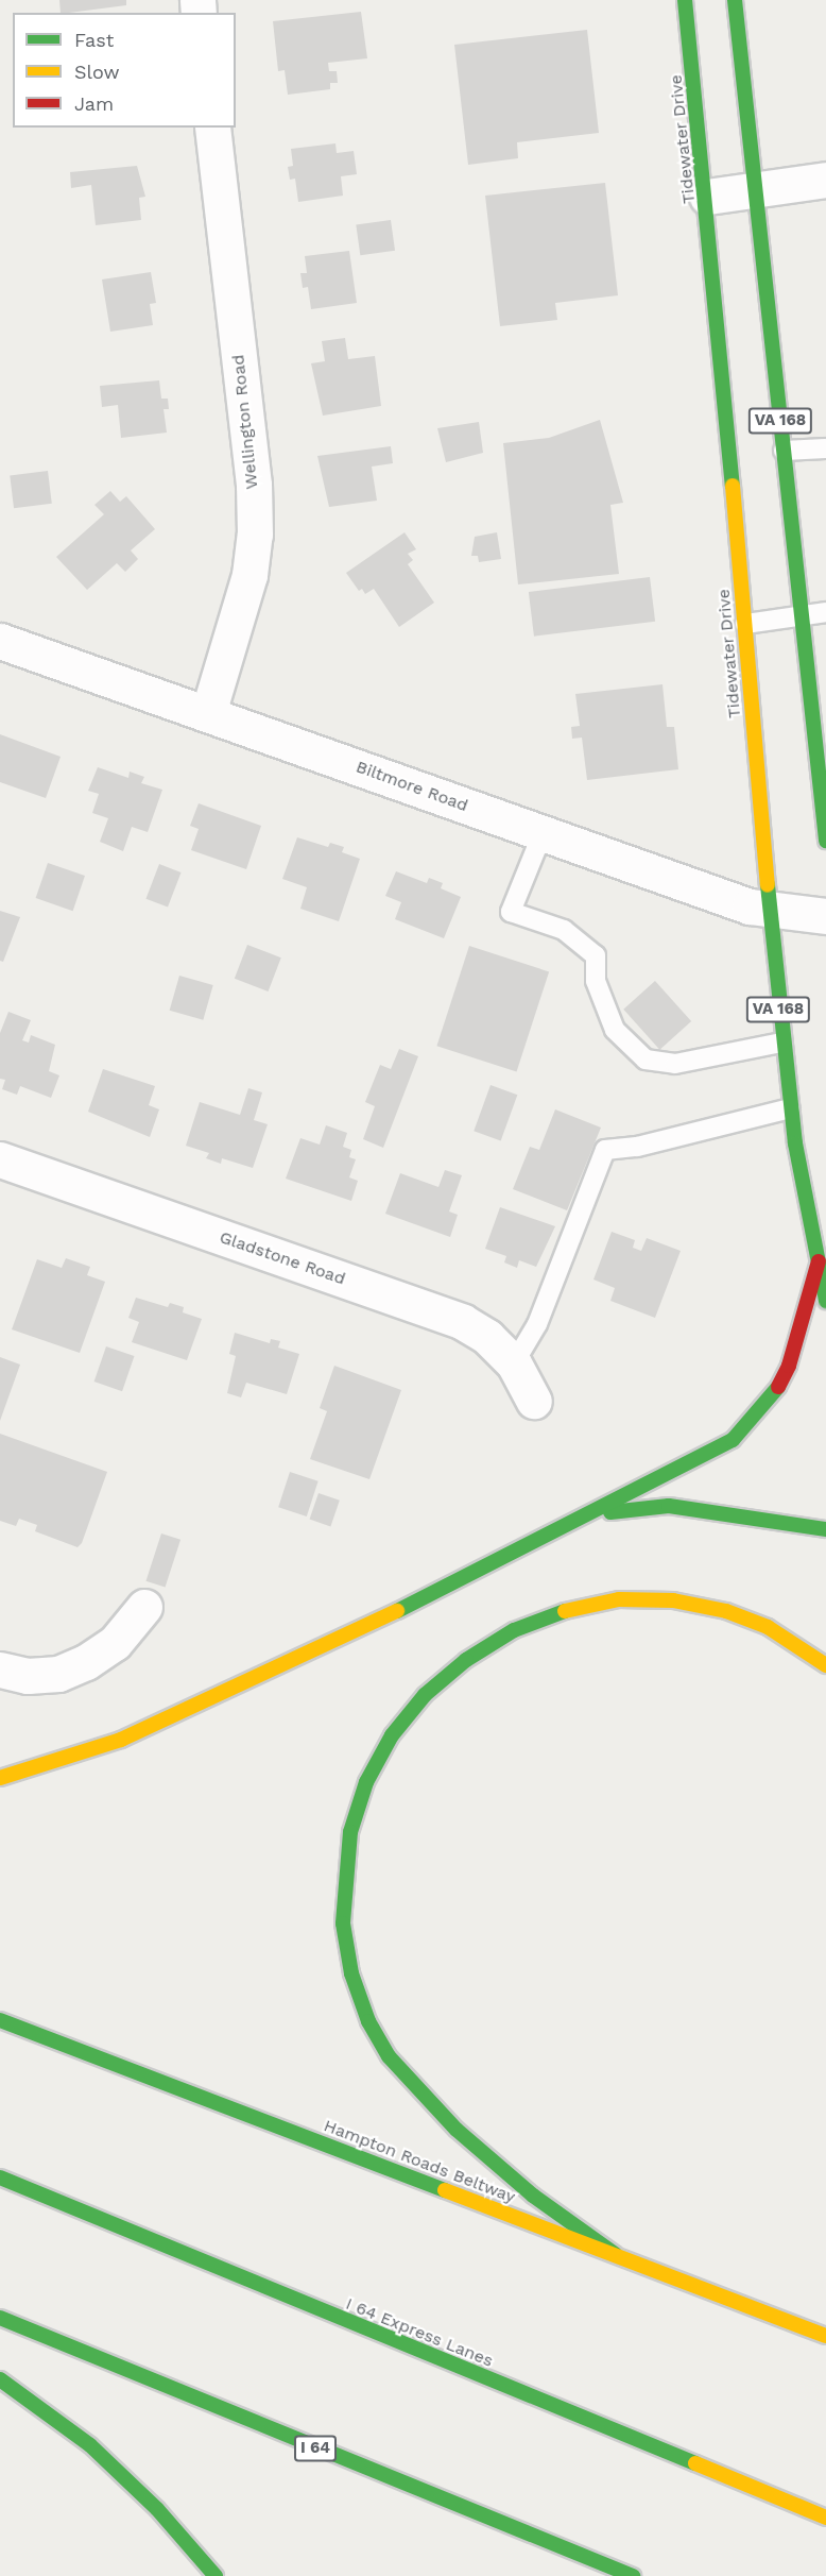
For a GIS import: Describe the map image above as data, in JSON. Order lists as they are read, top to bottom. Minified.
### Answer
{"streets":{"main road":["Tidewater Drive","VA 168","Hampton Roads Beltway","I 64 Express Lanes","I 64"],"street":["Wellington Road","Biltmore Road","Gladstone Road"]},"crossings":[["Tidewater Drive","Biltmore Road"],["Wellington Road","Biltmore Road"]],"legend":["Fast","Slow","Jam"]}
